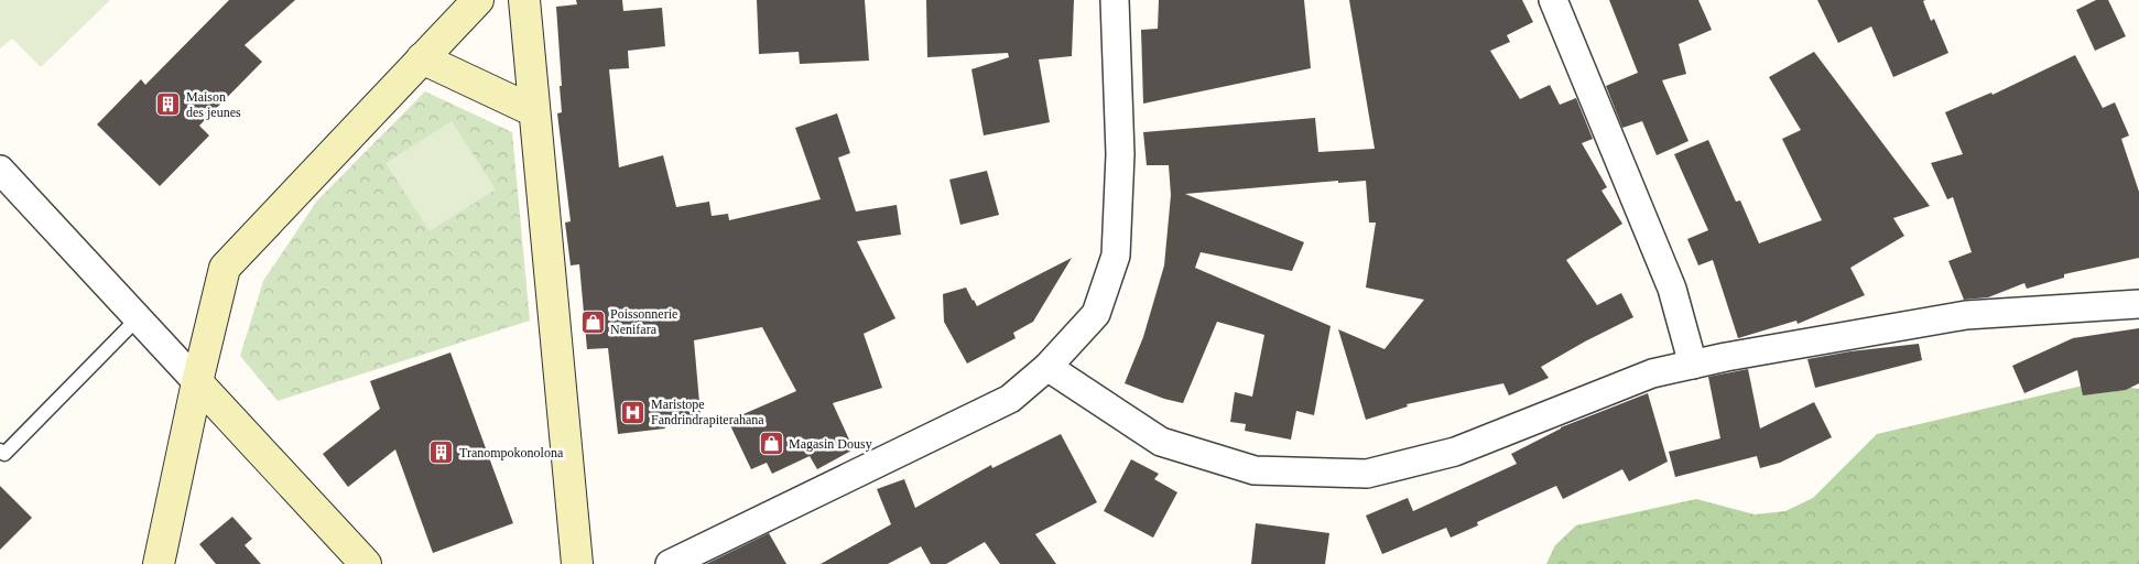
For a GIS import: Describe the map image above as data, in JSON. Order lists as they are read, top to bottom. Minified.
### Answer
{"places":{"building":["Maison des jeunes","Tranompokonolona"],"shop":["Poissonnerie Nenifara","Magasin Dousy"],"hospital":["Maristope Fandrindrapiterahana"]}}
